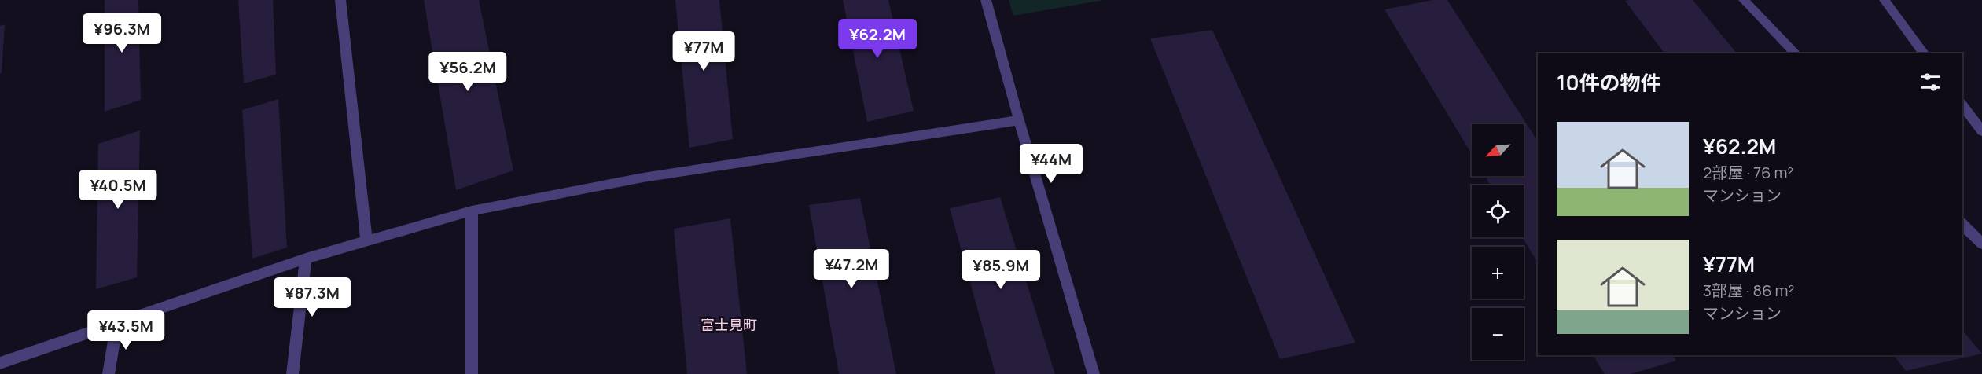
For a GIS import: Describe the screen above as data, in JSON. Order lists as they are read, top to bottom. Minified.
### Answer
{"districts":["富士見町"],"north":"bottom left","page":{"price":["¥96.3M","¥62.2M","¥77M","¥56.2M","¥44M","¥40.5M","¥47.2M","¥85.9M","¥87.3M","¥43.5M"],"heading":"10件の物件","list":[{"name":"¥62.2M","note":"2部屋 · 76 m² · マンション"},{"name":"¥77M","note":"3部屋 · 86 m² · マンション"}],"map_buttons":["+","−"]}}
